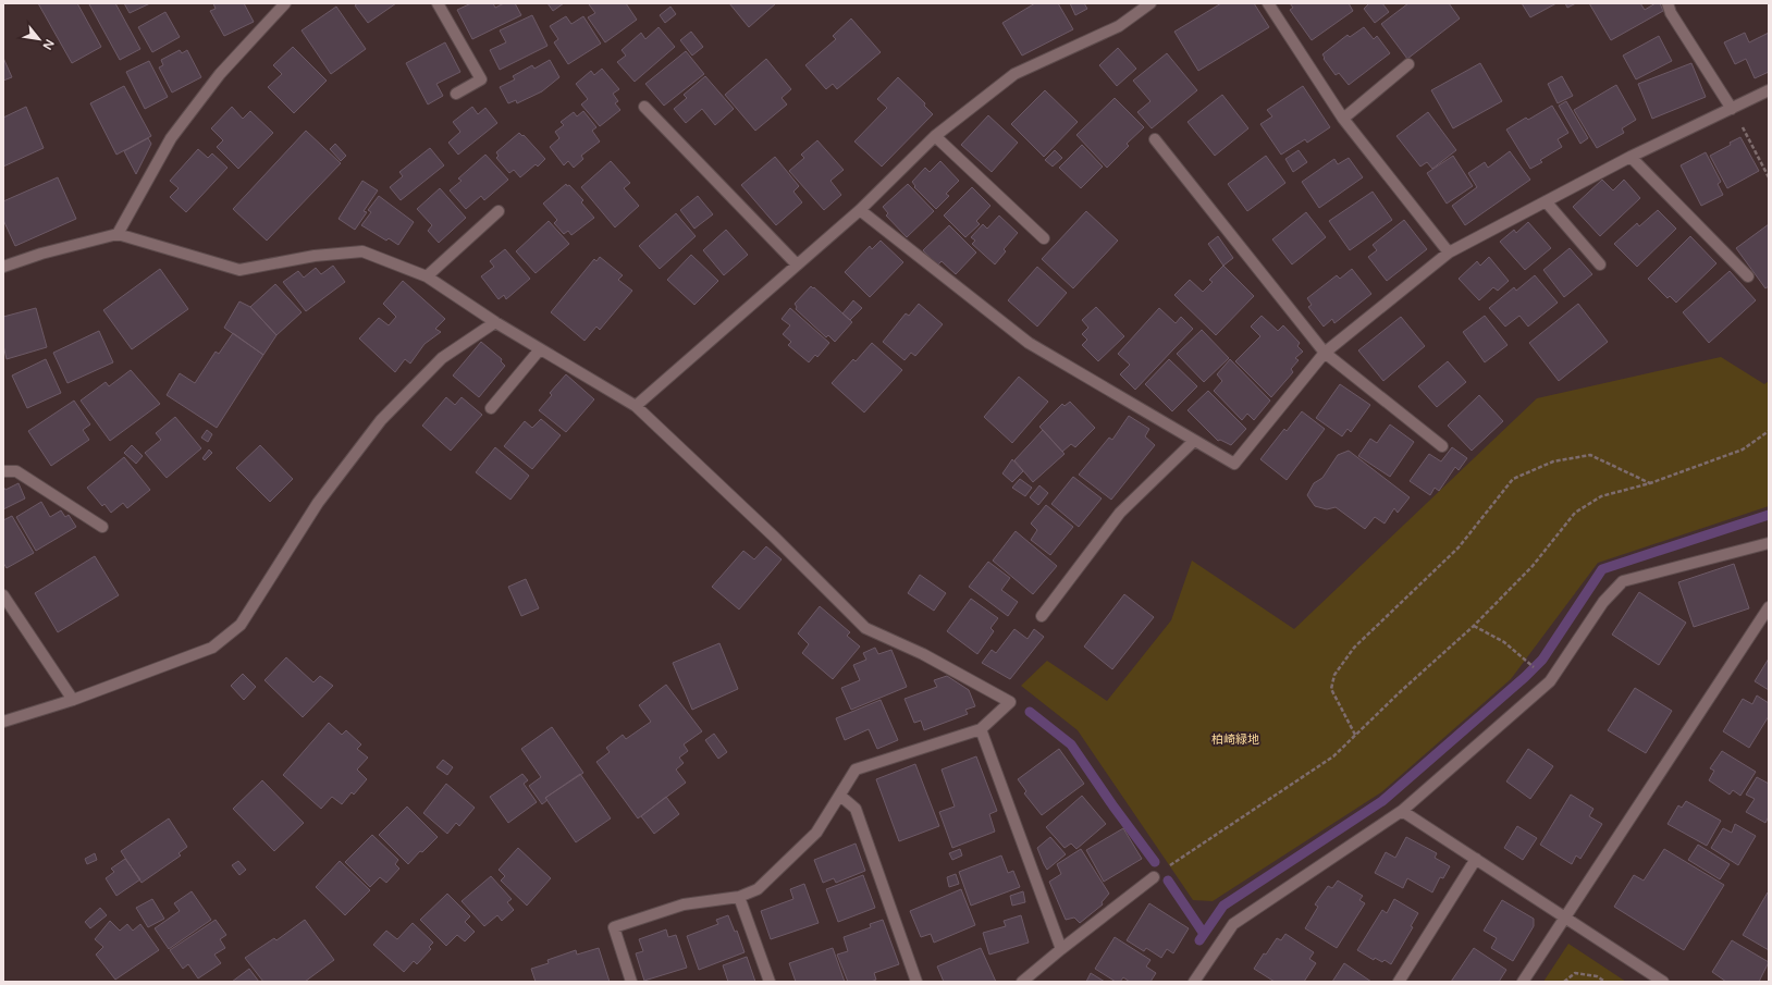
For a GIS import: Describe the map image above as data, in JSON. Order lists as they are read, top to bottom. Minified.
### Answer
{"parks":["柏崎緑地"],"north":"bottom right"}
